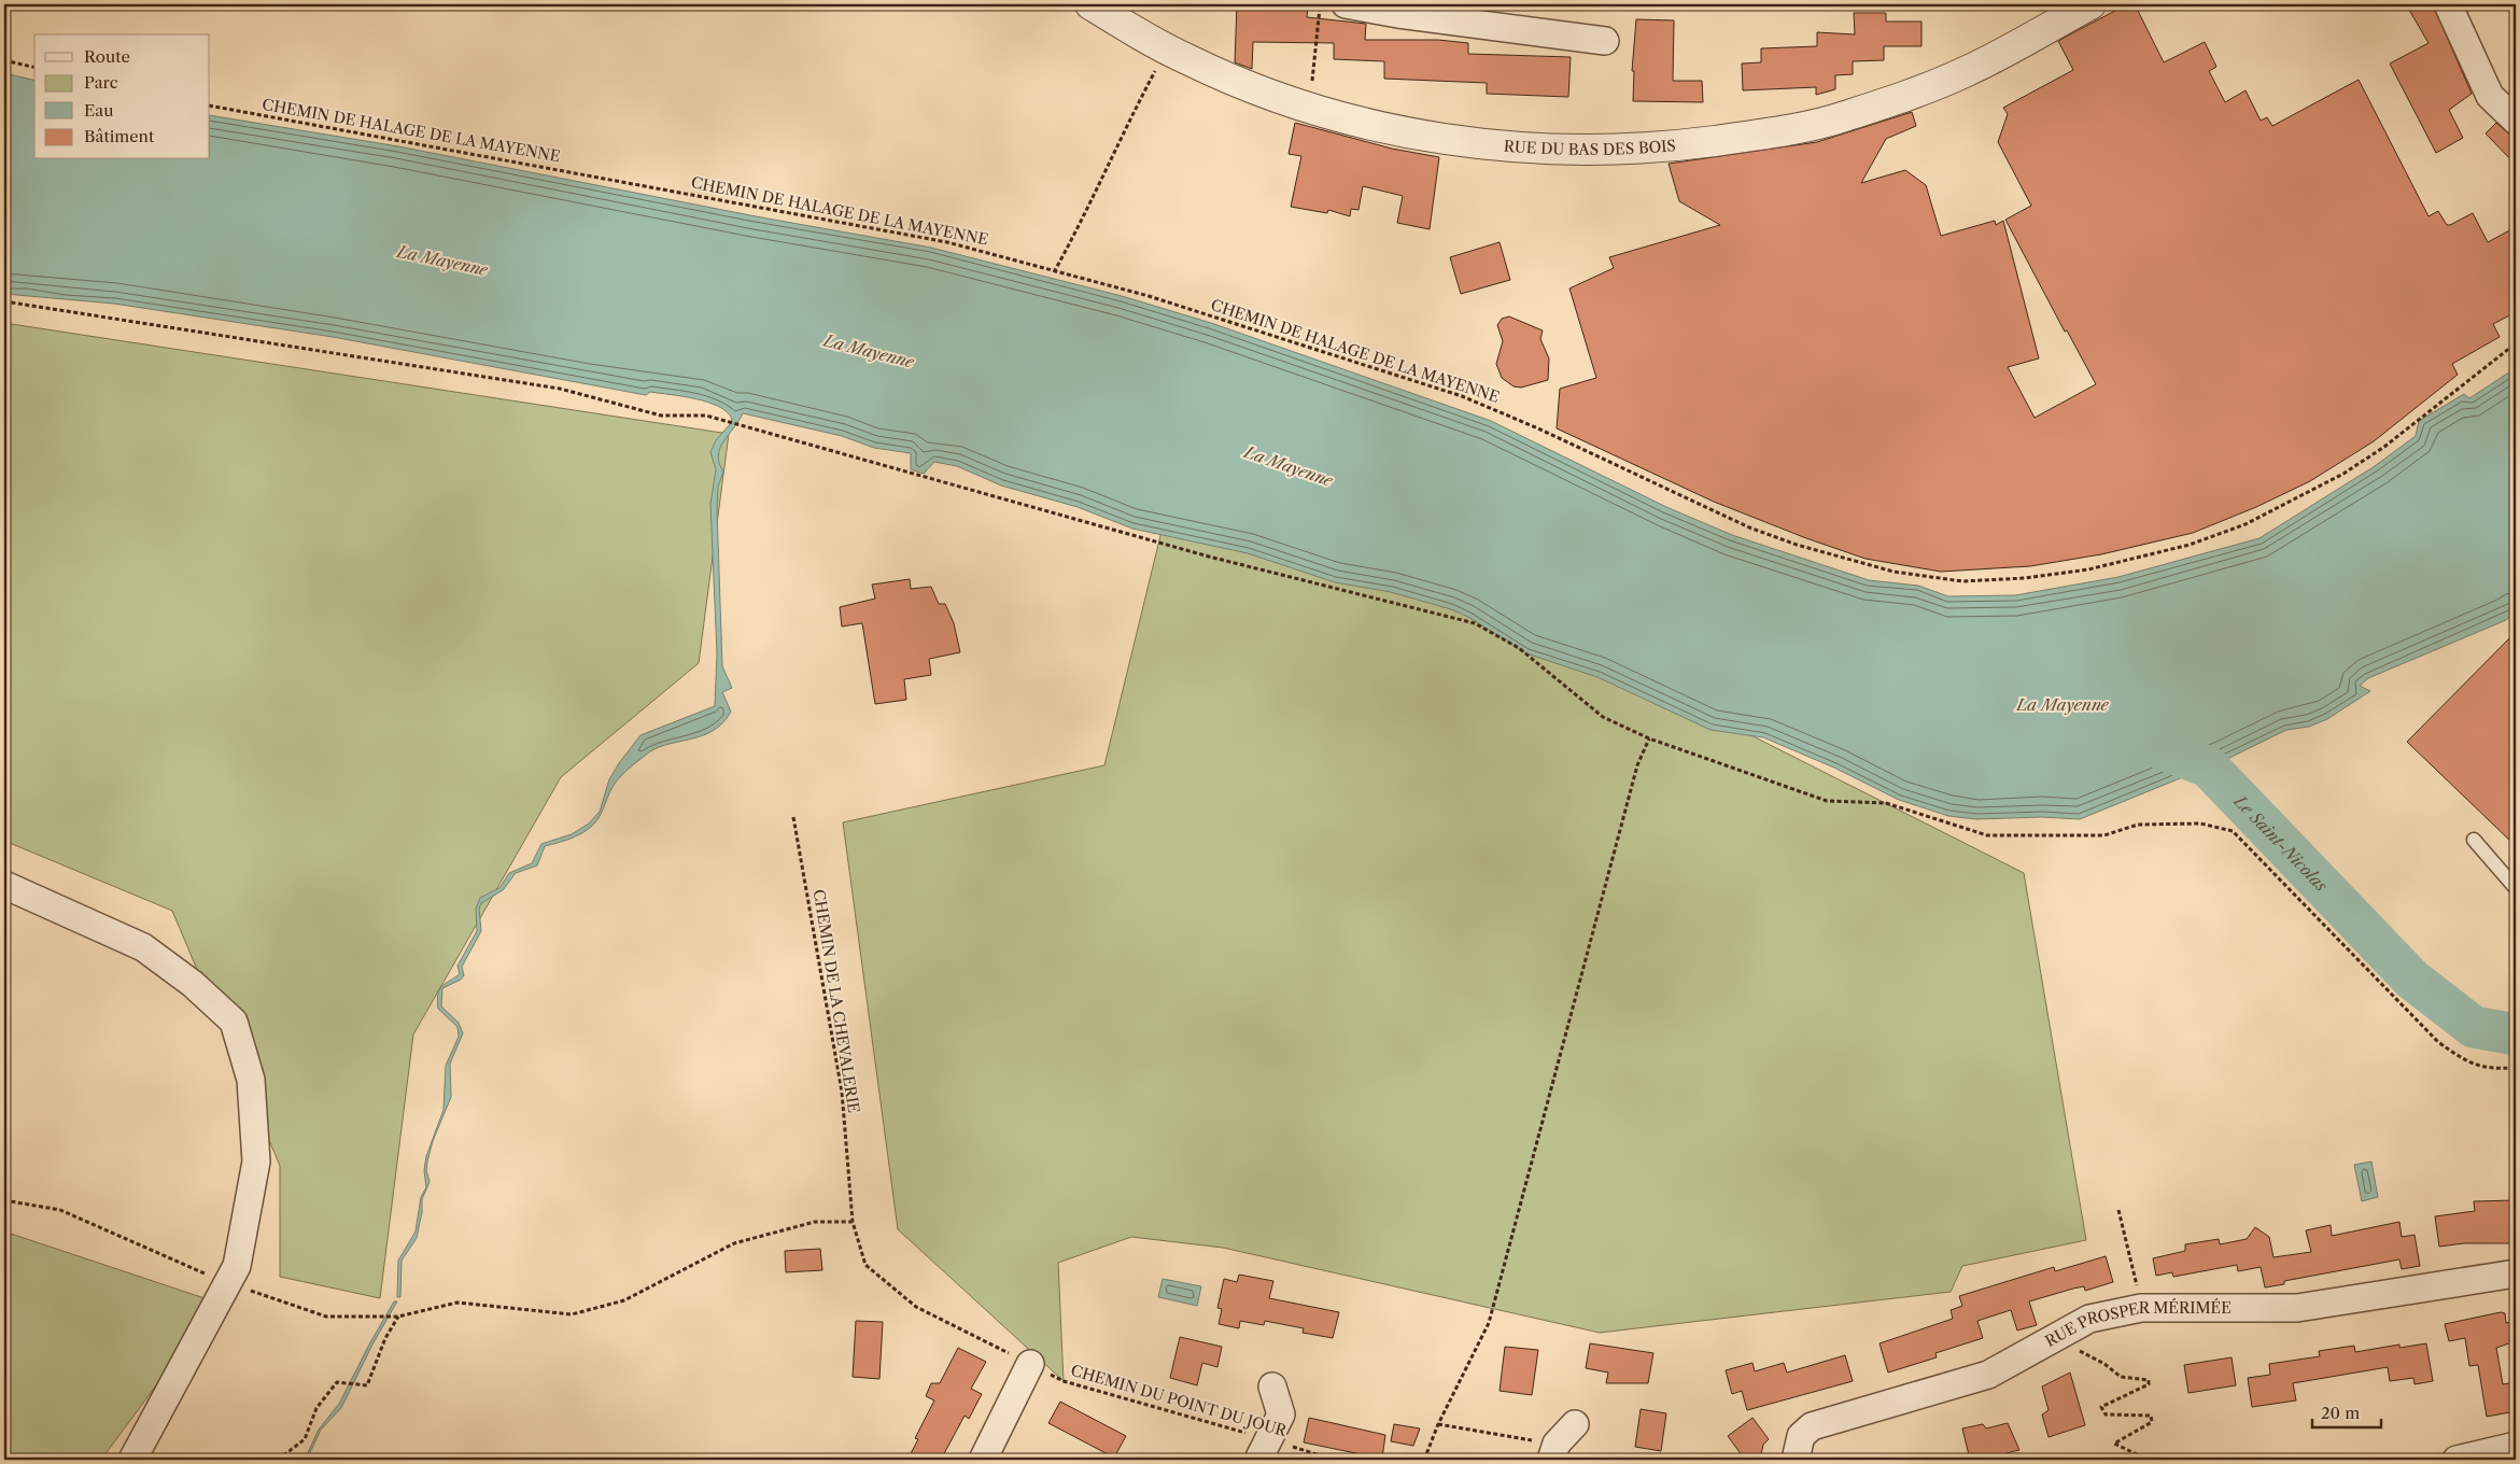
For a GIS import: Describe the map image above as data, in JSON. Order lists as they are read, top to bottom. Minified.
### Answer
{"streets":{"street":["RUE DU BAS DES BOIS","RUE PROSPER MÉRIMÉE"],"path":["CHEMIN DE HALAGE DE LA MAYENNE","CHEMIN DE LA CHEVALERIE","CHEMIN DU POINT DU JOUR"]},"crossings":[["CHEMIN DE LA CHEVALERIE","CHEMIN DU POINT DU JOUR"]],"water":["La Mayenne","Le Saint-Nicolas"],"legend":["Route","Parc","Eau","Bâtiment"],"scale_bar":"20 m"}
